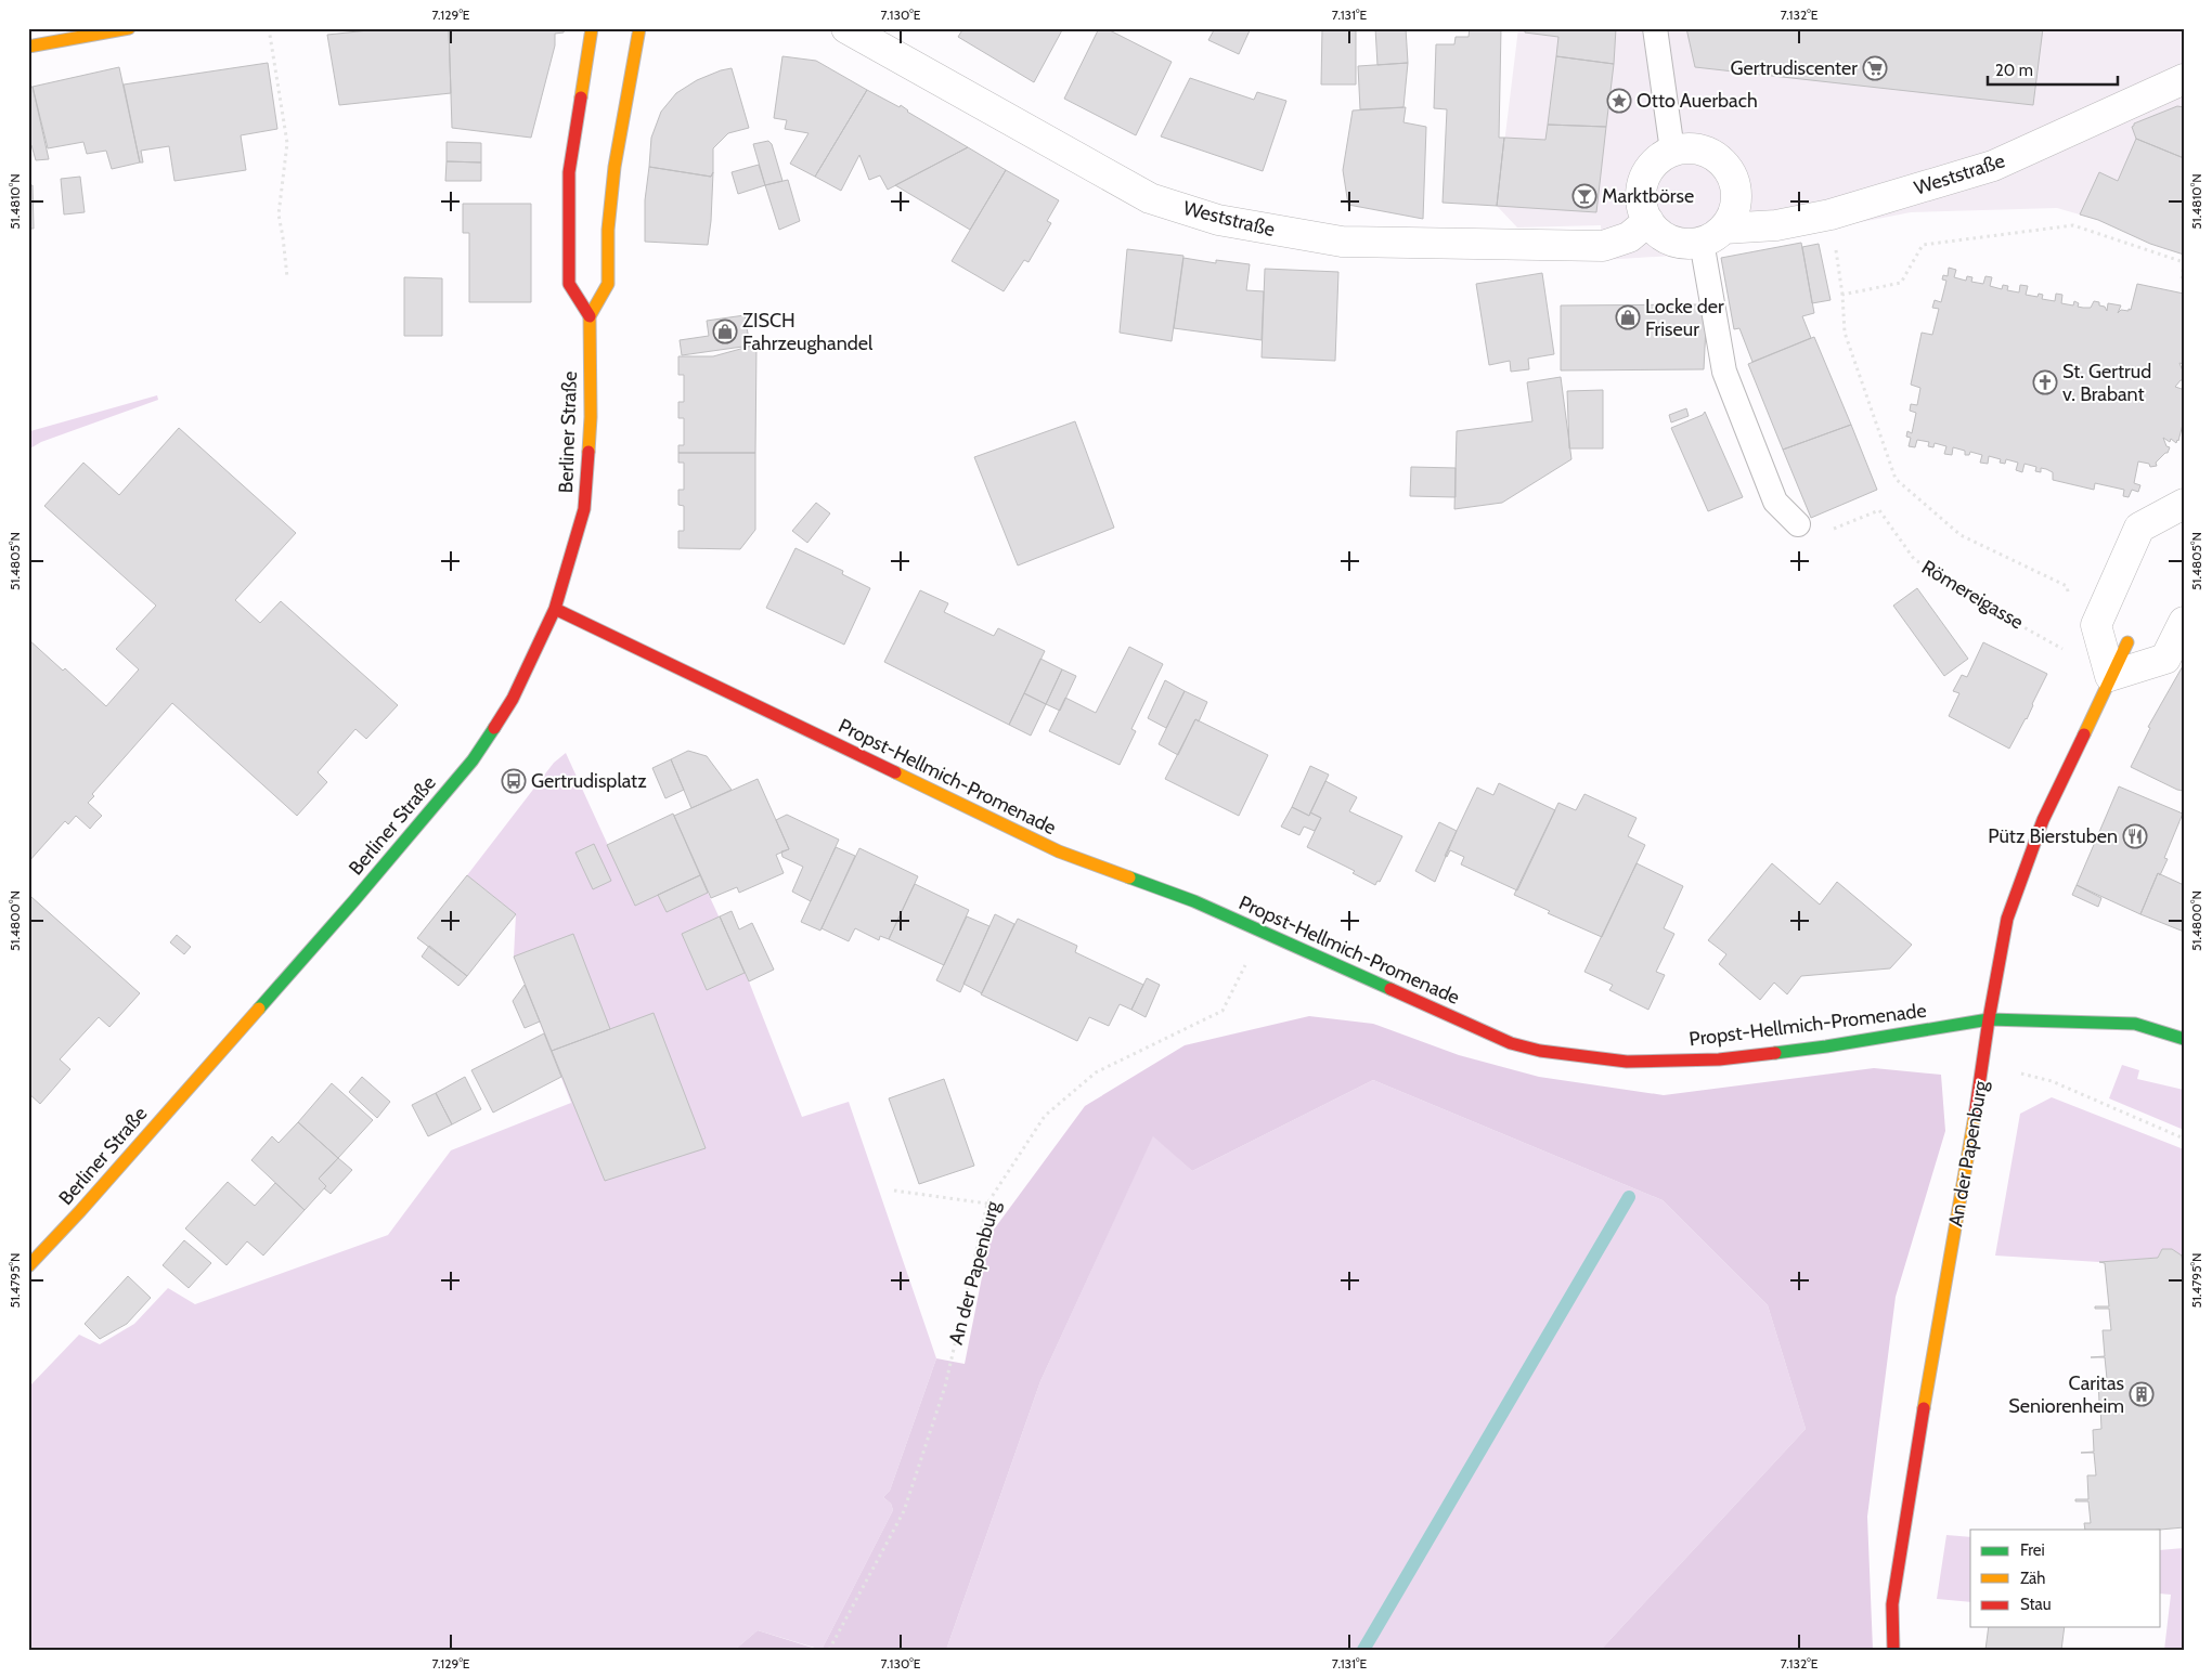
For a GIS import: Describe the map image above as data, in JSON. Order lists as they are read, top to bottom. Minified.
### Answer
{"streets":{"street":["Weststraße","Berliner Straße","Propst-Hellmich-Promenade","An der Papenburg"],"path":["Römereigasse"]},"crossings":[["Berliner Straße","Propst-Hellmich-Promenade"],["Römereigasse","An der Papenburg"],["Propst-Hellmich-Promenade","An der Papenburg"]],"places":{"supermarket":["Gertrudiscenter"],"place":["Otto Auerbach"],"bar":["Marktbörse"],"shop":["Locke der Friseur","ZISCH Fahrzeughandel"],"church":["St. Gertrud v. Brabant"],"bus stop":["Gertrudisplatz"],"restaurant":["Pütz Bierstuben"],"building":["Caritas Seniorenheim"]},"legend":["Frei","Zäh","Stau"],"scale_bar":"20 m","coordinates":["7.129°E","7.130°E","7.131°E","7.132°E","51.4810°N","51.4805°N","51.4800°N","51.4795°N"]}
